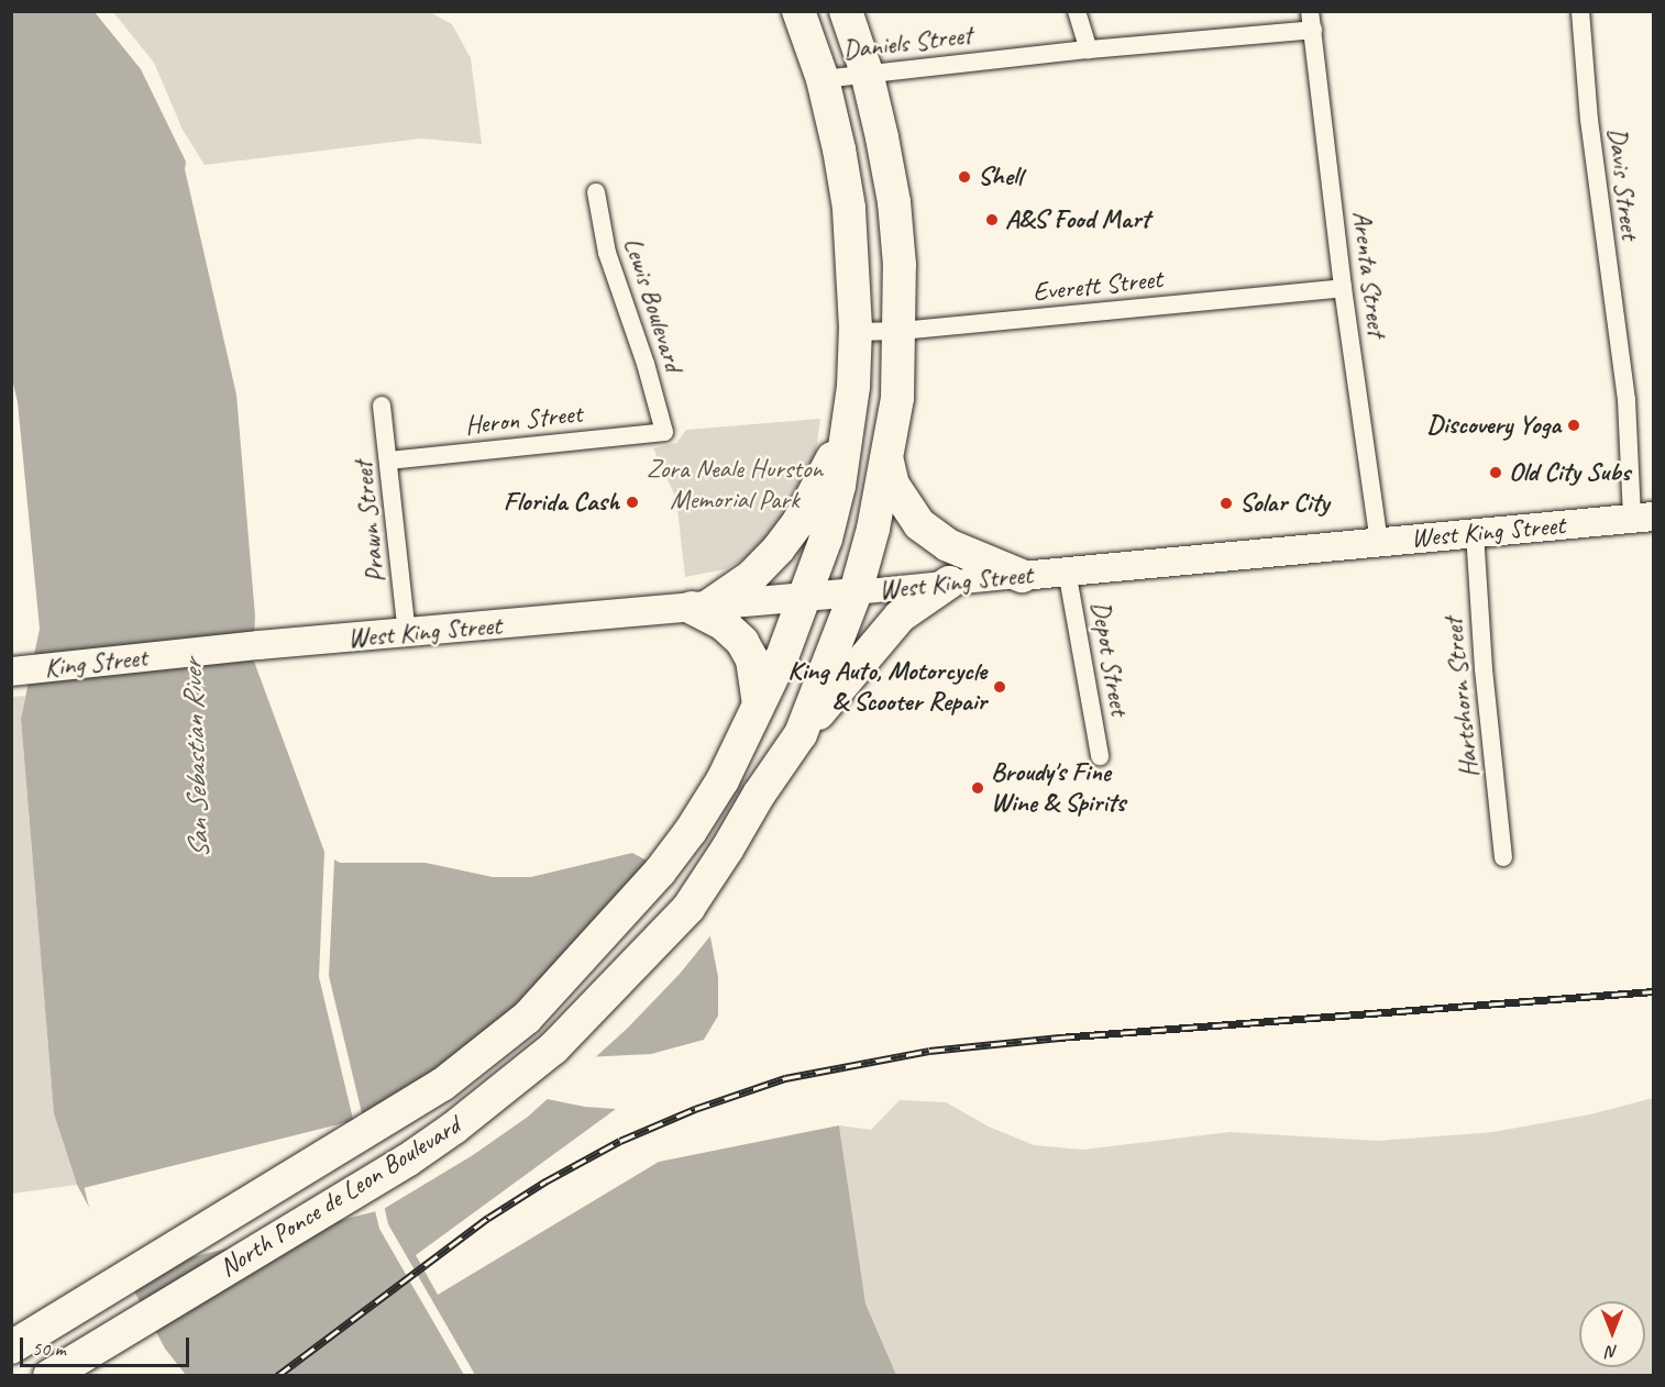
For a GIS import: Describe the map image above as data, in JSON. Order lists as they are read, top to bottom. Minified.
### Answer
{"streets":{"highway":["North Ponce de Leon Boulevard"],"main road":["West King Street","King Street"],"street":["Daniels Street","Davis Street","Arenta Street","Everett Street","Lewis Boulevard","Heron Street","Prawn Street","Depot Street","Hartshorn Street"]},"crossings":[["Daniels Street","Arenta Street"],["Daniels Street","North Ponce de Leon Boulevard"],["Davis Street","West King Street"],["Arenta Street","Everett Street"],["Arenta Street","West King Street"],["Everett Street","North Ponce de Leon Boulevard"],["Lewis Boulevard","Heron Street"],["Heron Street","Prawn Street"],["Prawn Street","West King Street"],["West King Street","Depot Street"],["West King Street","King Street"],["West King Street","Hartshorn Street"],["West King Street","North Ponce de Leon Boulevard"]],"water":["San Sebastian River"],"parks":["Zora Neale Hurston Memorial Park"],"places":["Shell","A&S Food Mart","Discovery Yoga","Old City Subs","Florida Cash","Solar City","King Auto, Motorcycle & Scooter Repair","Broudy's Fine Wine & Spirits"],"scale_bar":"50 m","north":"bottom"}
